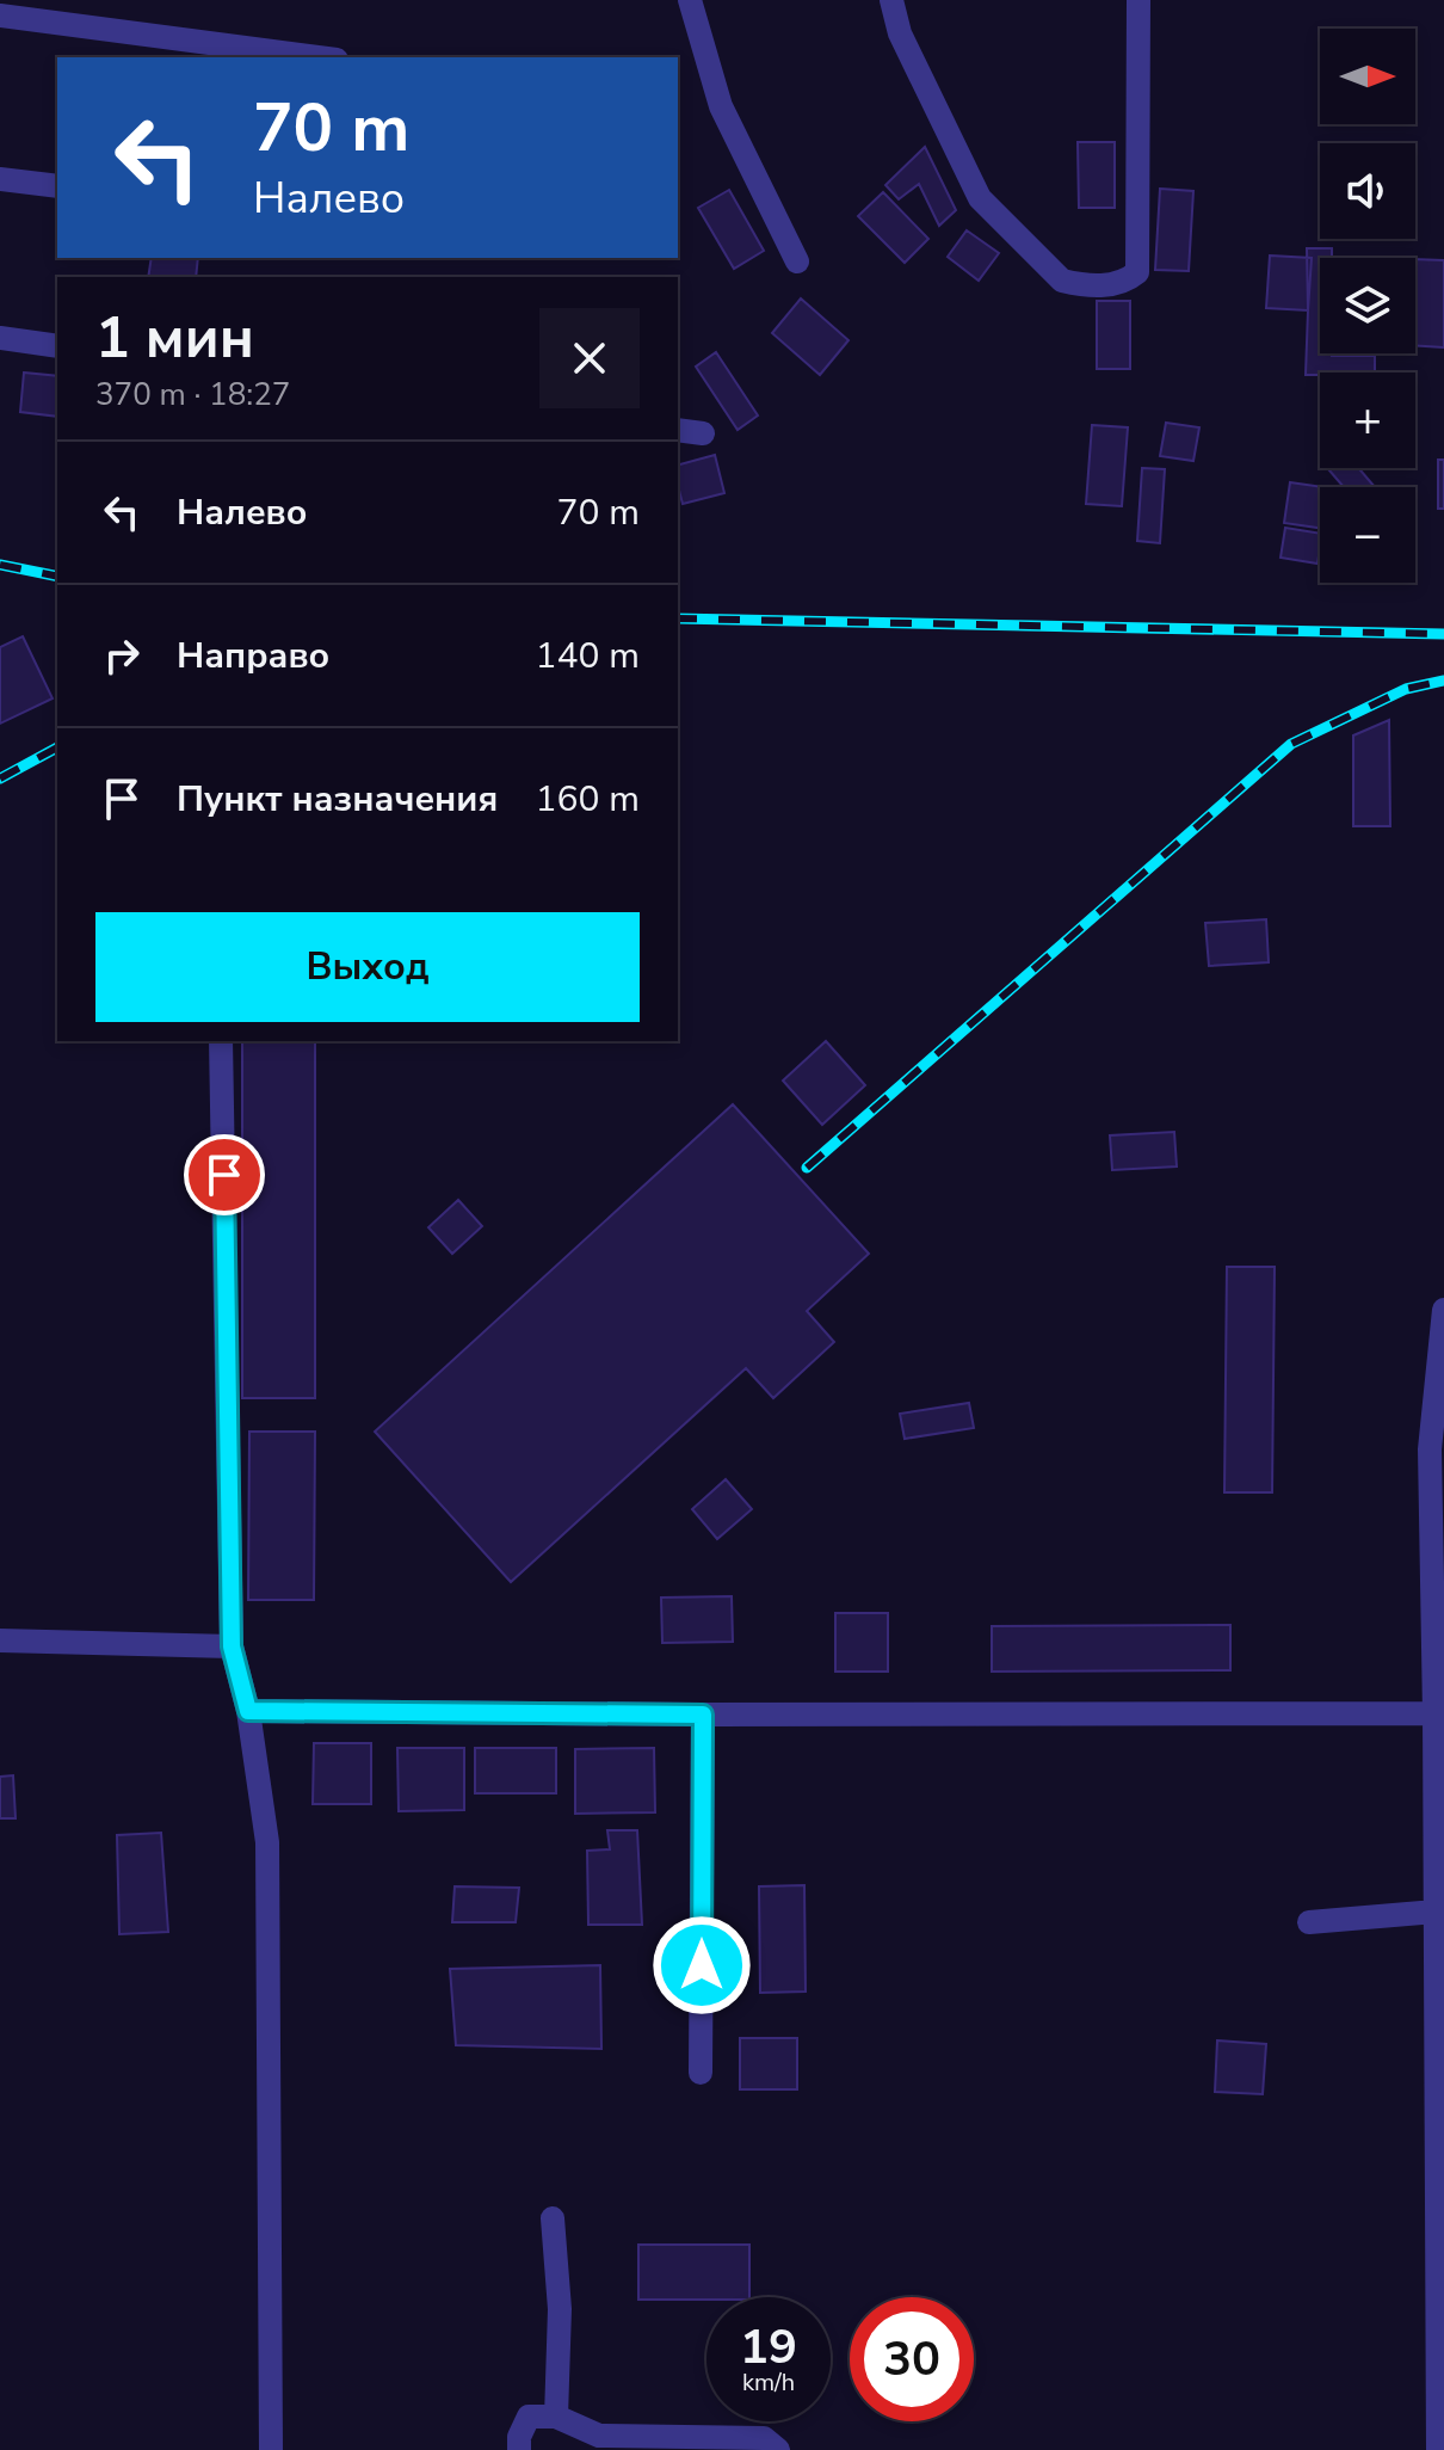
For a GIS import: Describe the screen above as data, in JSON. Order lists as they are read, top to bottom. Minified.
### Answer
{"north":"right","page":{"map_buttons":["+","−"],"turn":["70 m","Налево"],"heading":["1 мин","370 m · 18:27"],"list":[{"name":"Налево","value":"70 m"},{"name":"Направо","value":"140 m"},{"name":"Пункт назначения","value":"160 m"}],"buttons":"Выход","speed":"19 km/h","limit":"30"}}
